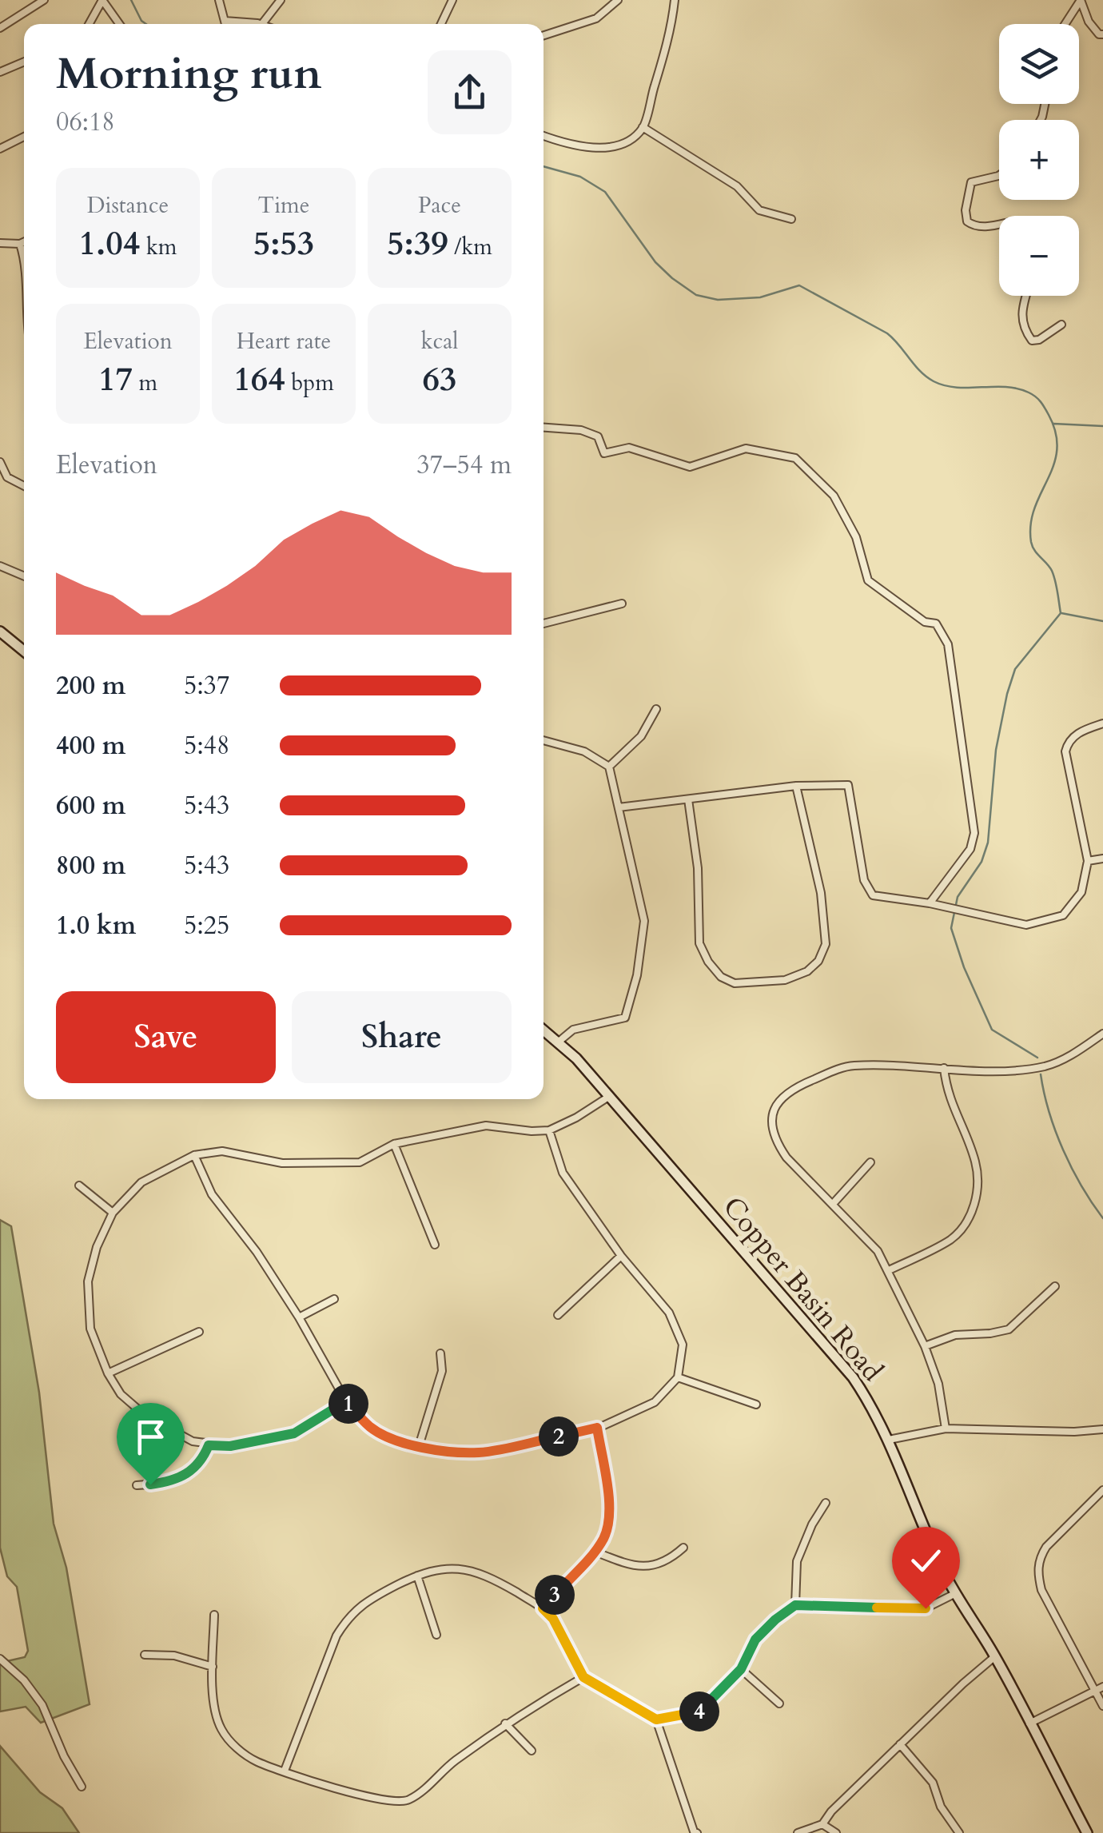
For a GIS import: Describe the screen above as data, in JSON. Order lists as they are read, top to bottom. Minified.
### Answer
{"streets":{"street":["Copper Basin Road"]},"page":{"map_buttons":["+","−"],"heading":["Morning run","06:18"],"stats":[["Distance","1.04 km"],["Time","5:53"],["Pace","5:39 /km"],["Elevation","17 m"],["Heart rate","164 bpm"],["kcal","63"]],"chart":["Elevation","37–54 m"],"list":[{"name":"200 m","note":"5:37"},{"name":"400 m","note":"5:48"},{"name":"600 m","note":"5:43"},{"name":"800 m","note":"5:43"},{"name":"1.0 km","note":"5:25"}],"buttons":["Save","Share"],"pins":["1","2","3","4"]}}
